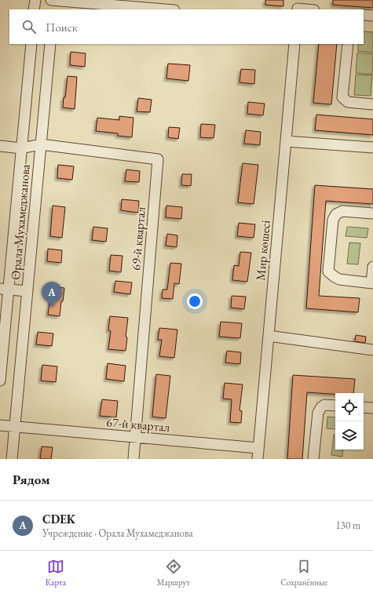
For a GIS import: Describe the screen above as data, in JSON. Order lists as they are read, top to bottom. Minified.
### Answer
{"streets":{"street":["Орала Мухамеджанова","69-й квартал","Мир көшесі","67-й квартал"]},"crossings":[["Орала Мухамеджанова","69-й квартал"],["Орала Мухамеджанова","67-й квартал"],["69-й квартал","67-й квартал"],["Мир көшесі","67-й квартал"]],"page":{"search":"Поиск","pins":"A","heading":"Рядом","list":[{"mark":"A","name":"CDEK","note":"Учреждение · Орала Мухамеджанова","value":"130 m"}],"nav":["Карта","Маршрут","Сохранённые"]}}
